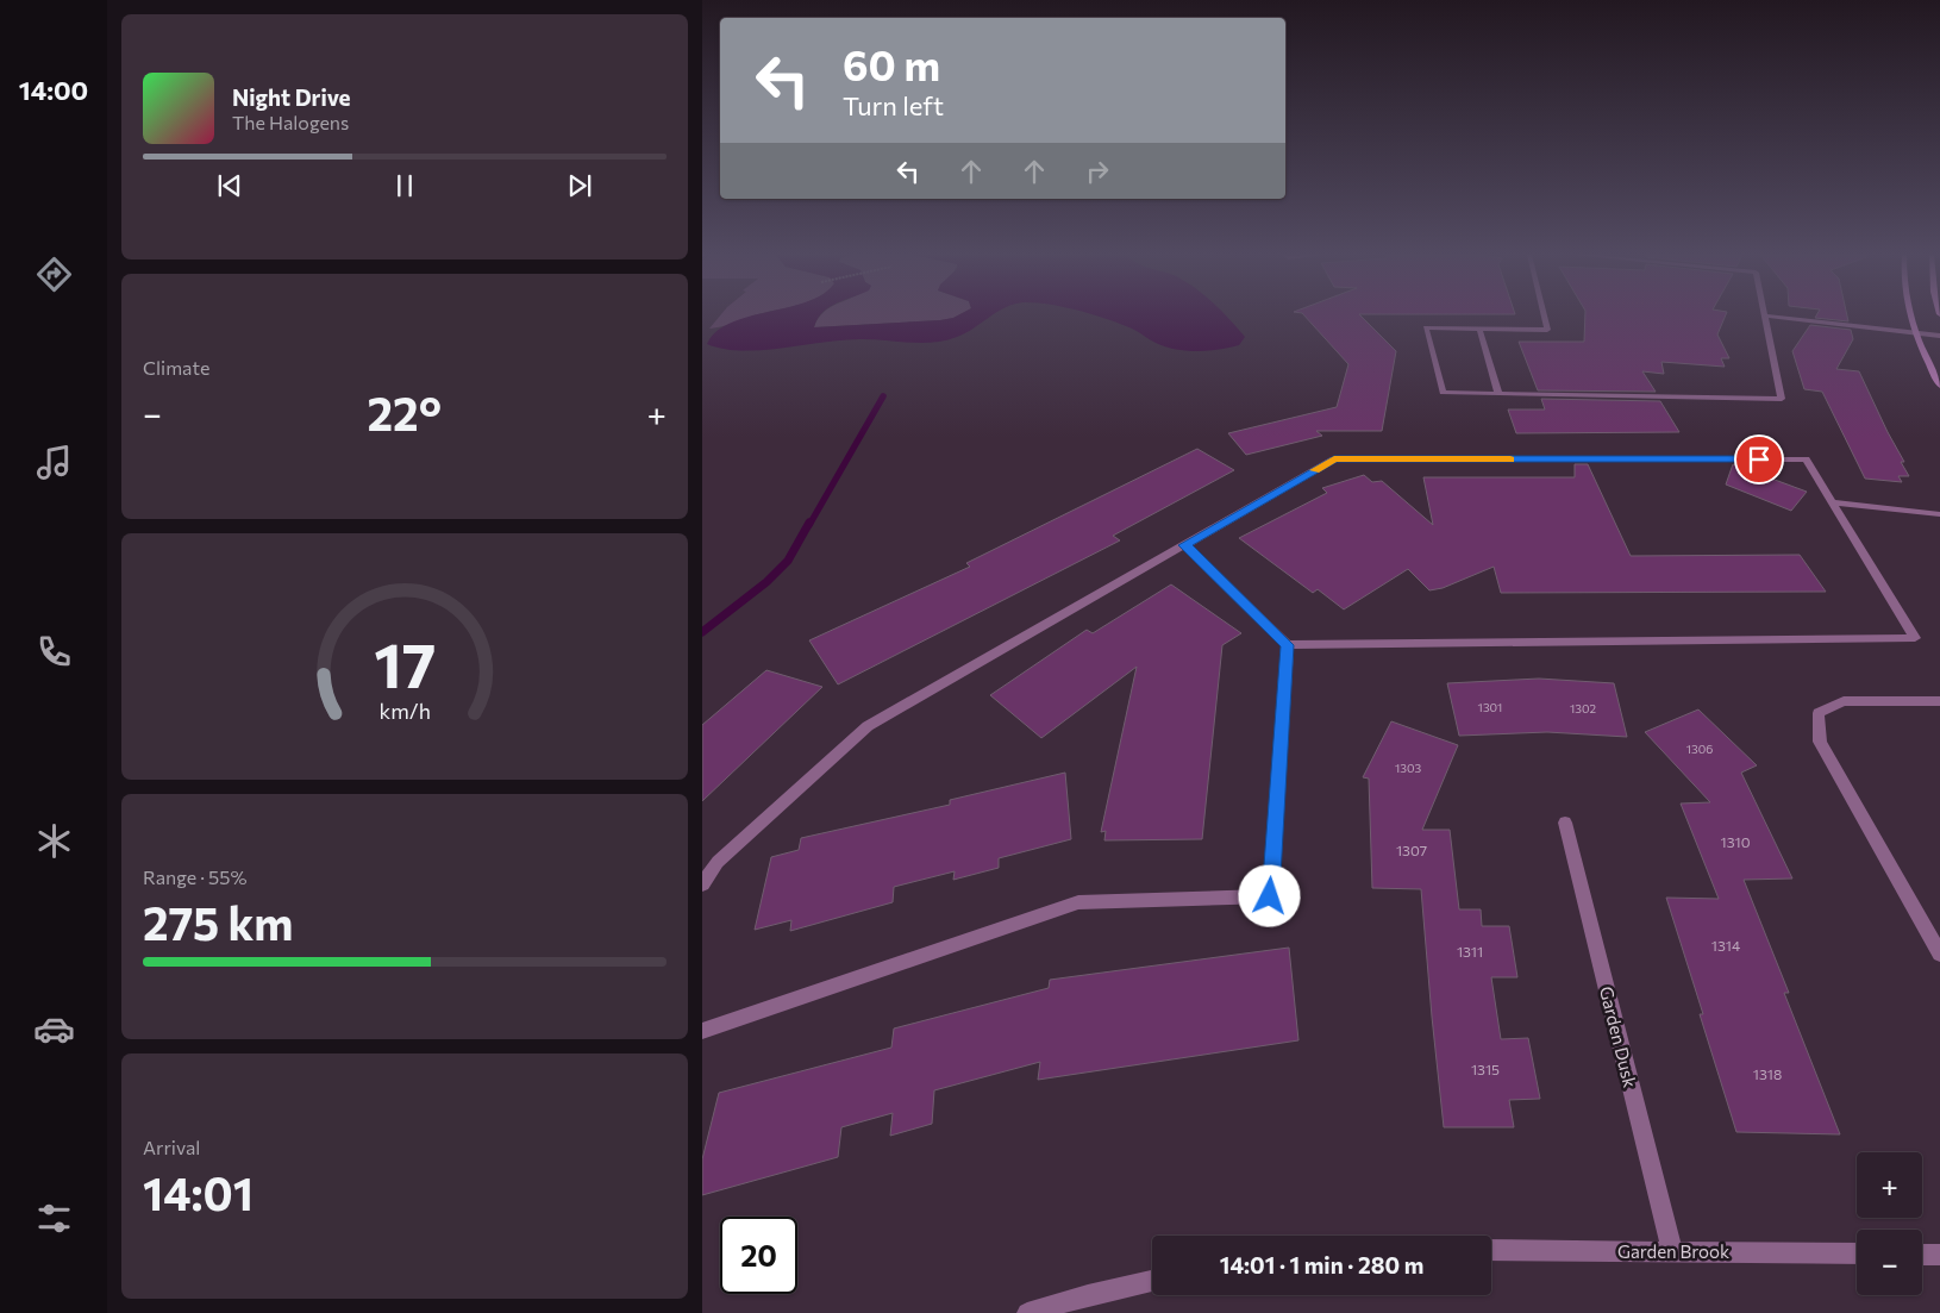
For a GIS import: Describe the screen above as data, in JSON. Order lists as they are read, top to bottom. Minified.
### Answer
{"streets":{"street":["Garden Dusk","Garden Brook"]},"crossings":[["Garden Dusk","Garden Brook"]],"house_numbers":["1301","1302","1306","1303","1310","1307","1314","1311","1315","1318"],"page":{"tabs":"14:00","turn":["60 m","Turn left"],"song":["Night Drive","The Halogens"],"tile":["Climate",["Range · 55%","275 km"],["Arrival","14:01"]],"heat":["−","22°","+"],"map_buttons":["+","−"],"limit":"20","trip":"14:01 · 1 min · 280 m","gauge":["17","km/h"]}}
